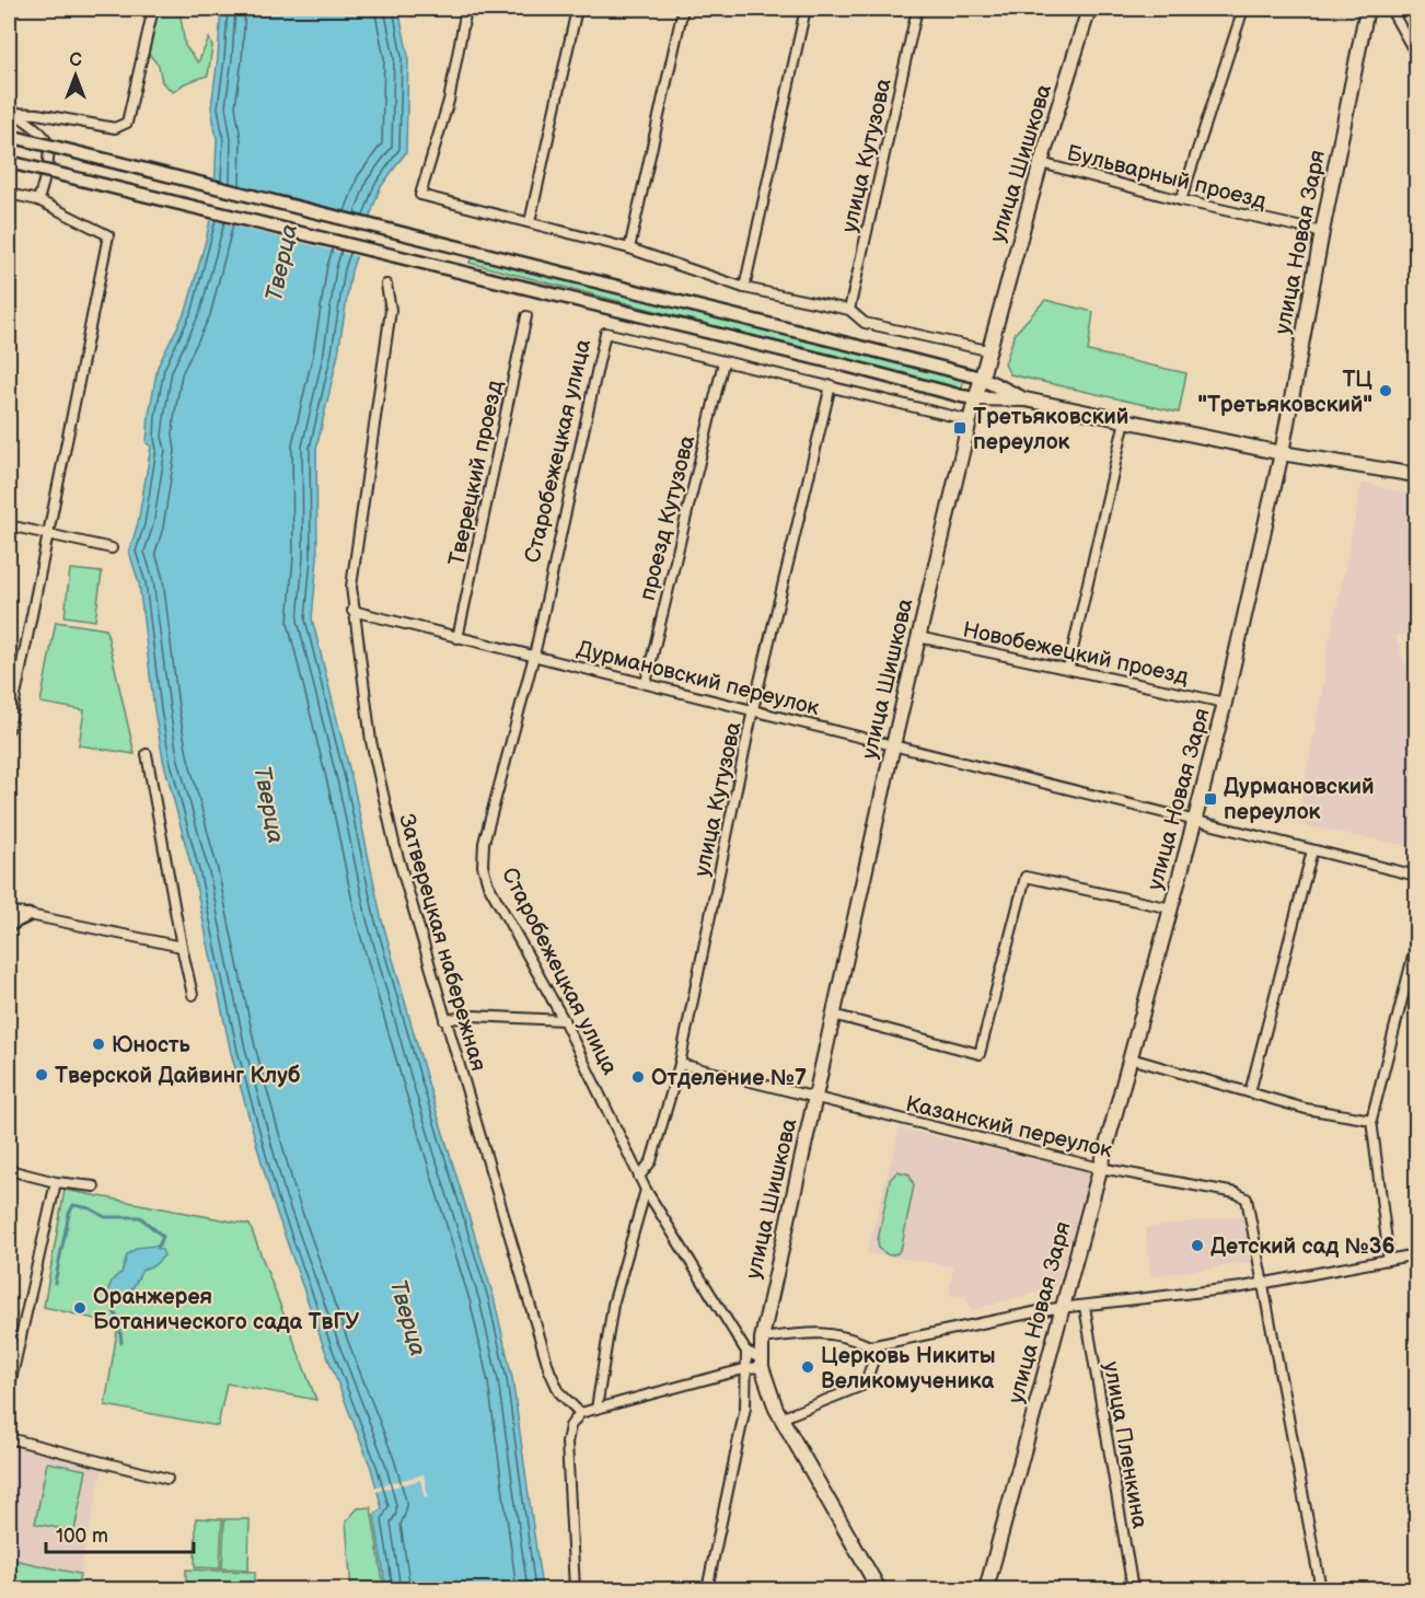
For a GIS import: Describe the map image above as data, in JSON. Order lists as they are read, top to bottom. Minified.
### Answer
{"streets":{"main road":["улица Шишкова","улица Новая Заря"],"street":["улица Кутузова","Бульварный проезд","Старобежецкая улица","Тверецкий проезд","проезд Кутузова","Новобежецкий проезд","Дурмановский переулок","Затверецкая набережная","Казанский переулок","улица Пленкина"]},"crossings":[["улица Кутузова","Старобежецкая улица"],["улица Кутузова","Дурмановский переулок"],["улица Кутузова","Казанский переулок"],["улица Шишкова","Бульварный проезд"],["улица Шишкова","Старобежецкая улица"],["улица Шишкова","Новобежецкий проезд"],["улица Шишкова","Дурмановский переулок"],["улица Шишкова","Казанский переулок"],["Бульварный проезд","улица Новая Заря"],["улица Новая Заря","Новобежецкий проезд"],["улица Новая Заря","Дурмановский переулок"],["улица Новая Заря","Казанский переулок"],["Старобежецкая улица","проезд Кутузова"],["Старобежецкая улица","Дурмановский переулок"],["Тверецкий проезд","Дурмановский переулок"],["проезд Кутузова","Дурмановский переулок"],["Дурмановский переулок","Затверецкая набережная"]],"water":["Тверца"],"places":{"other":["ТЦ \"Третьяковский\"","Юность","Тверской Дайвинг Клуб","Отделение №7","Детский сад №36","Оранжерея Ботанического сада ТвГУ","Церковь Никиты Великомученика"],"transit":["Третьяковский переулок","Дурмановский переулок"]},"scale_bar":"100 m","north":"top"}
